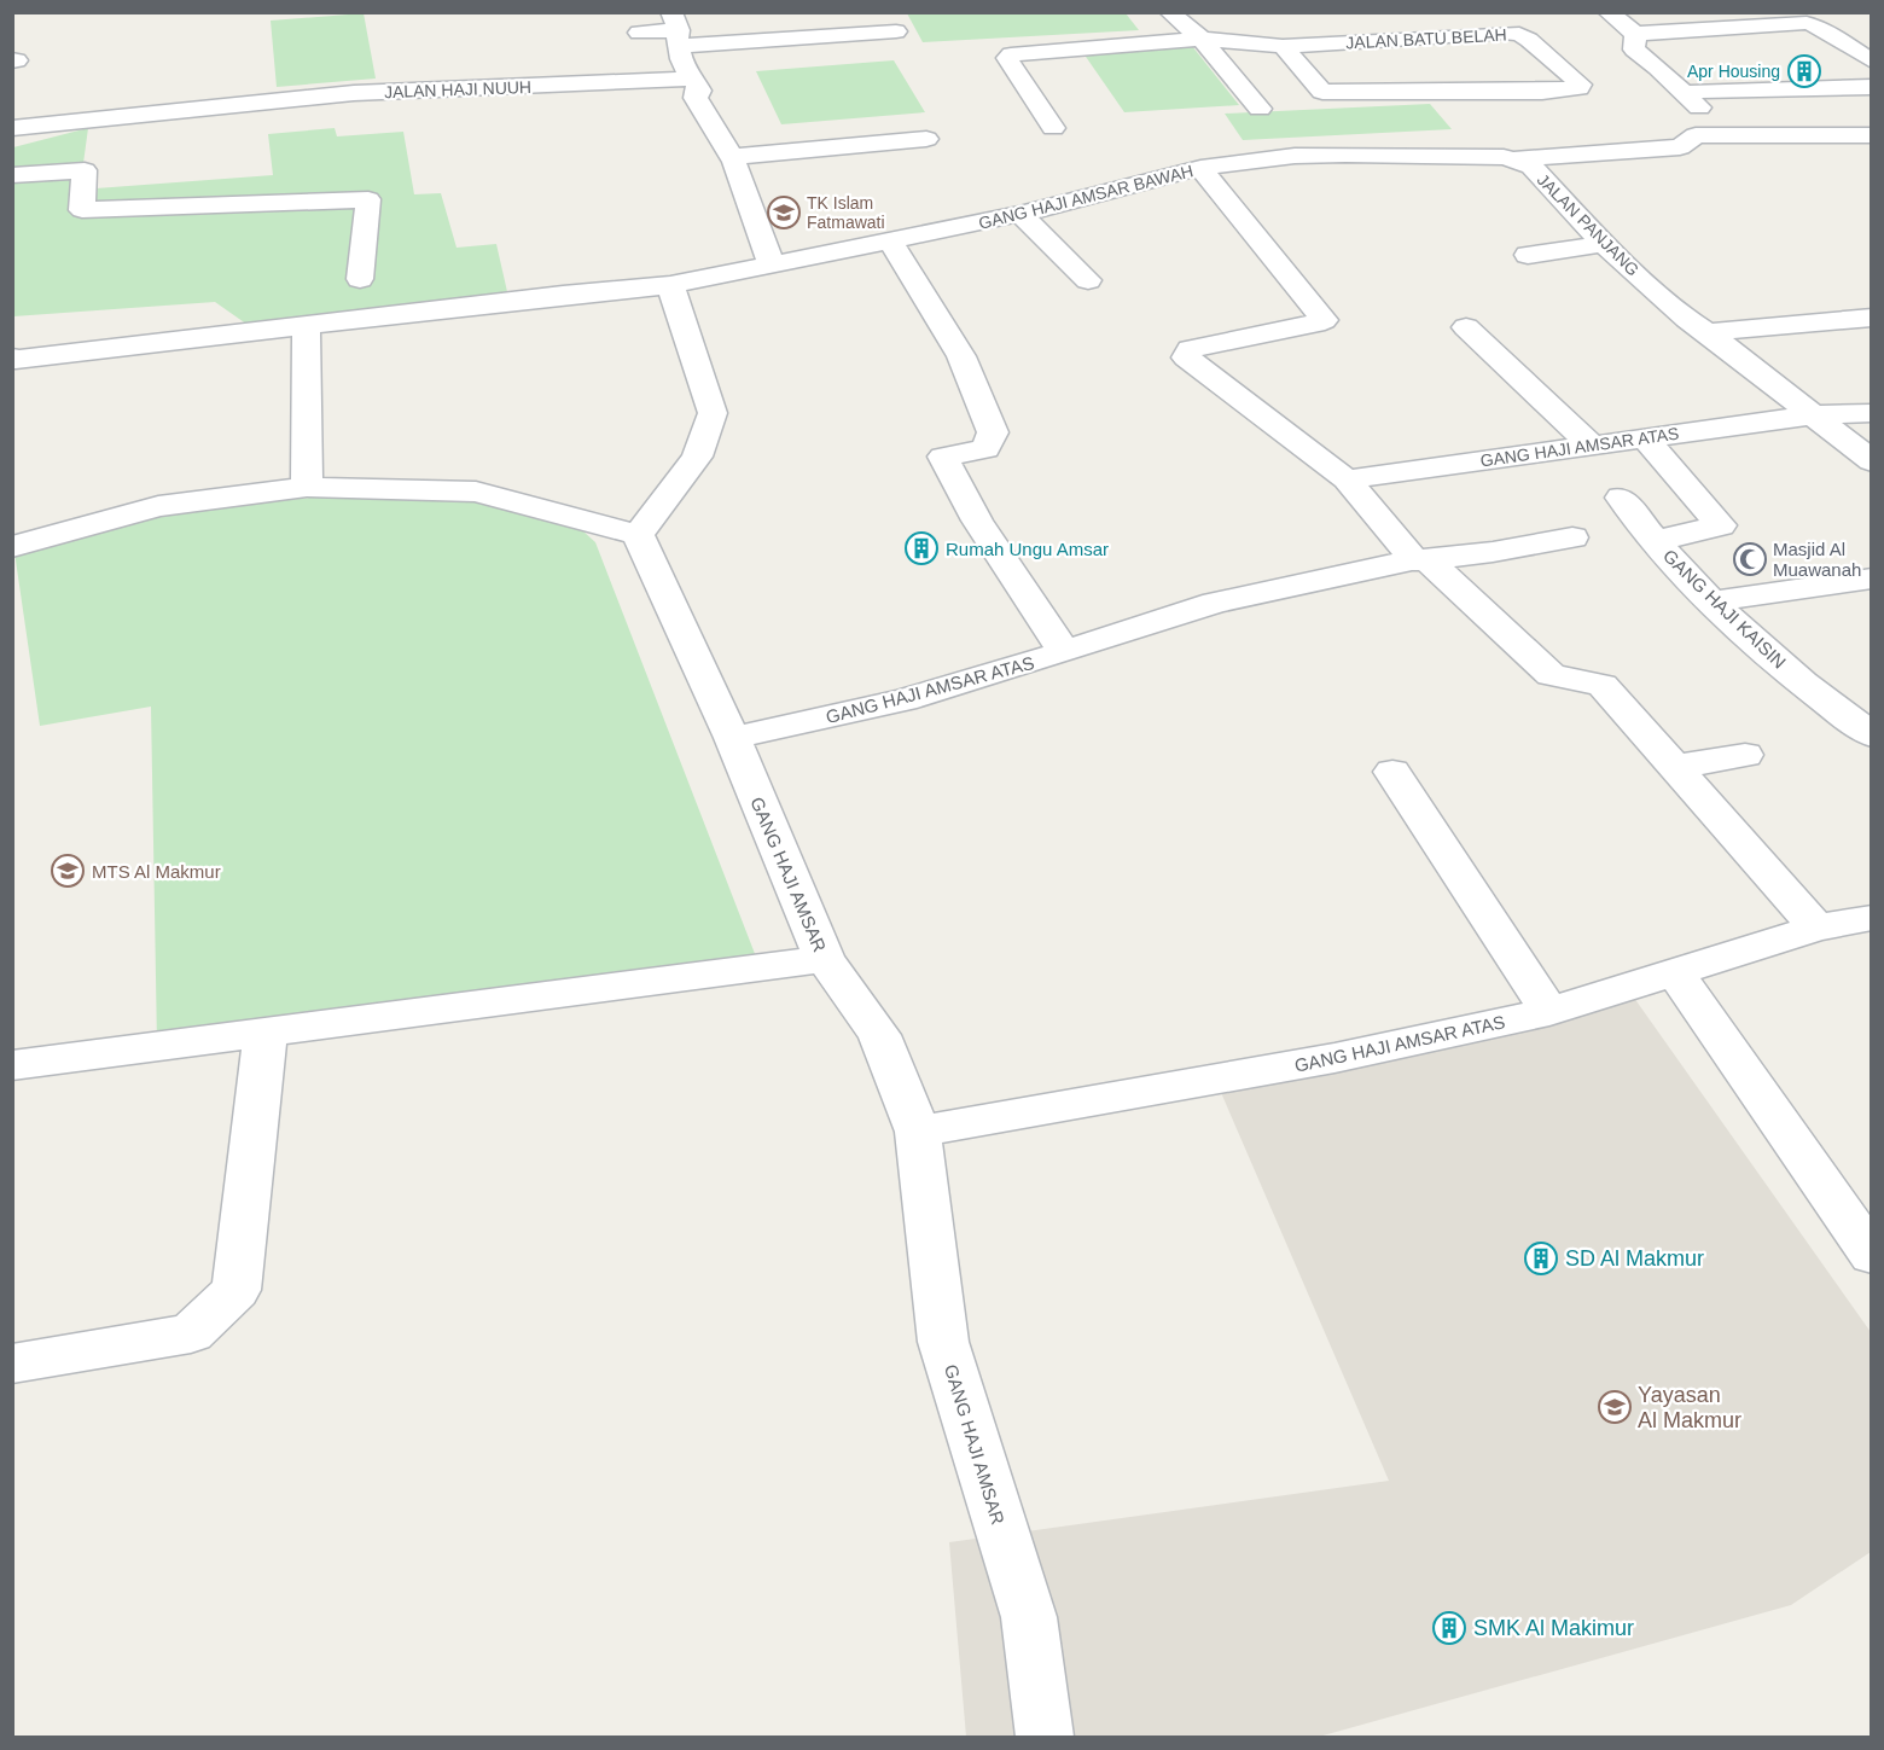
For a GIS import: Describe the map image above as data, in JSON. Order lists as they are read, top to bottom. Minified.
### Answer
{"streets":{"street":["JALAN BATU BELAH","JALAN HAJI NUUH","GANG HAJI AMSAR BAWAH","JALAN PANJANG","GANG HAJI AMSAR ATAS","GANG HAJI KAISIN","GANG HAJI AMSAR"]},"crossings":[["GANG HAJI AMSAR BAWAH","GANG HAJI AMSAR ATAS"],["JALAN PANJANG","GANG HAJI AMSAR ATAS"],["GANG HAJI AMSAR ATAS","GANG HAJI KAISIN"],["GANG HAJI AMSAR ATAS","GANG HAJI AMSAR"]],"places":{"building":["Apr Housing","Rumah Ungu Amsar","SD Al Makmur","SMK Al Makimur"],"school or university":["TK Islam Fatmawati","MTS Al Makmur","Yayasan Al Makmur"],"mosque":["Masjid Al Muawanah"]}}
